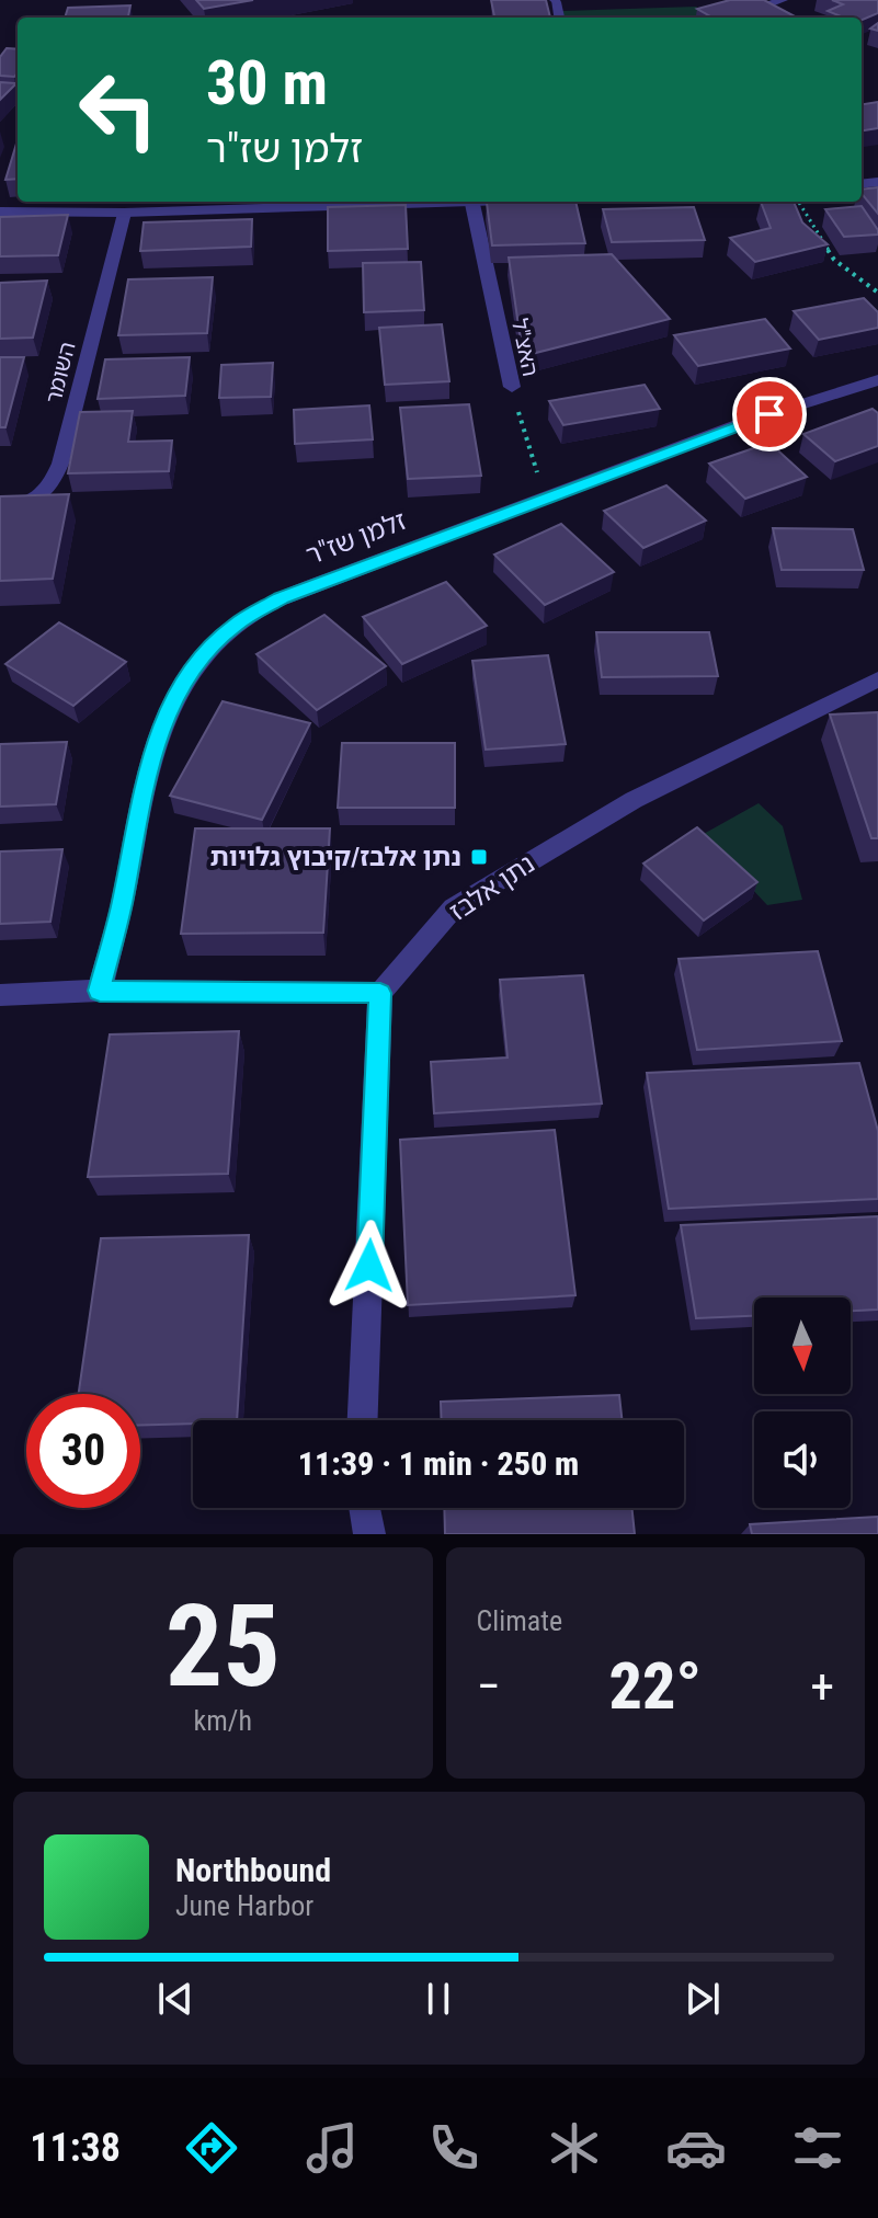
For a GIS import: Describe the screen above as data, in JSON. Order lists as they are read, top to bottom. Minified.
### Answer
{"streets":{"street":["האצ\"ל","השומר","זלמן שז\"ר","נתן אלבז"]},"crossings":[["האצ\"ל","זלמן שז\"ר"]],"places":{"transit":["נתן אלבז/קיבוץ גלויות"]},"north":"bottom","page":{"turn":["30 m","זלמן שז\"ר"],"limit":"30","trip":"11:39 · 1 min · 250 m","tile":[["25","km/h"],"Climate"],"heat":["−","22°","+"],"song":["Northbound","June Harbor"],"tabs":"11:38"}}
